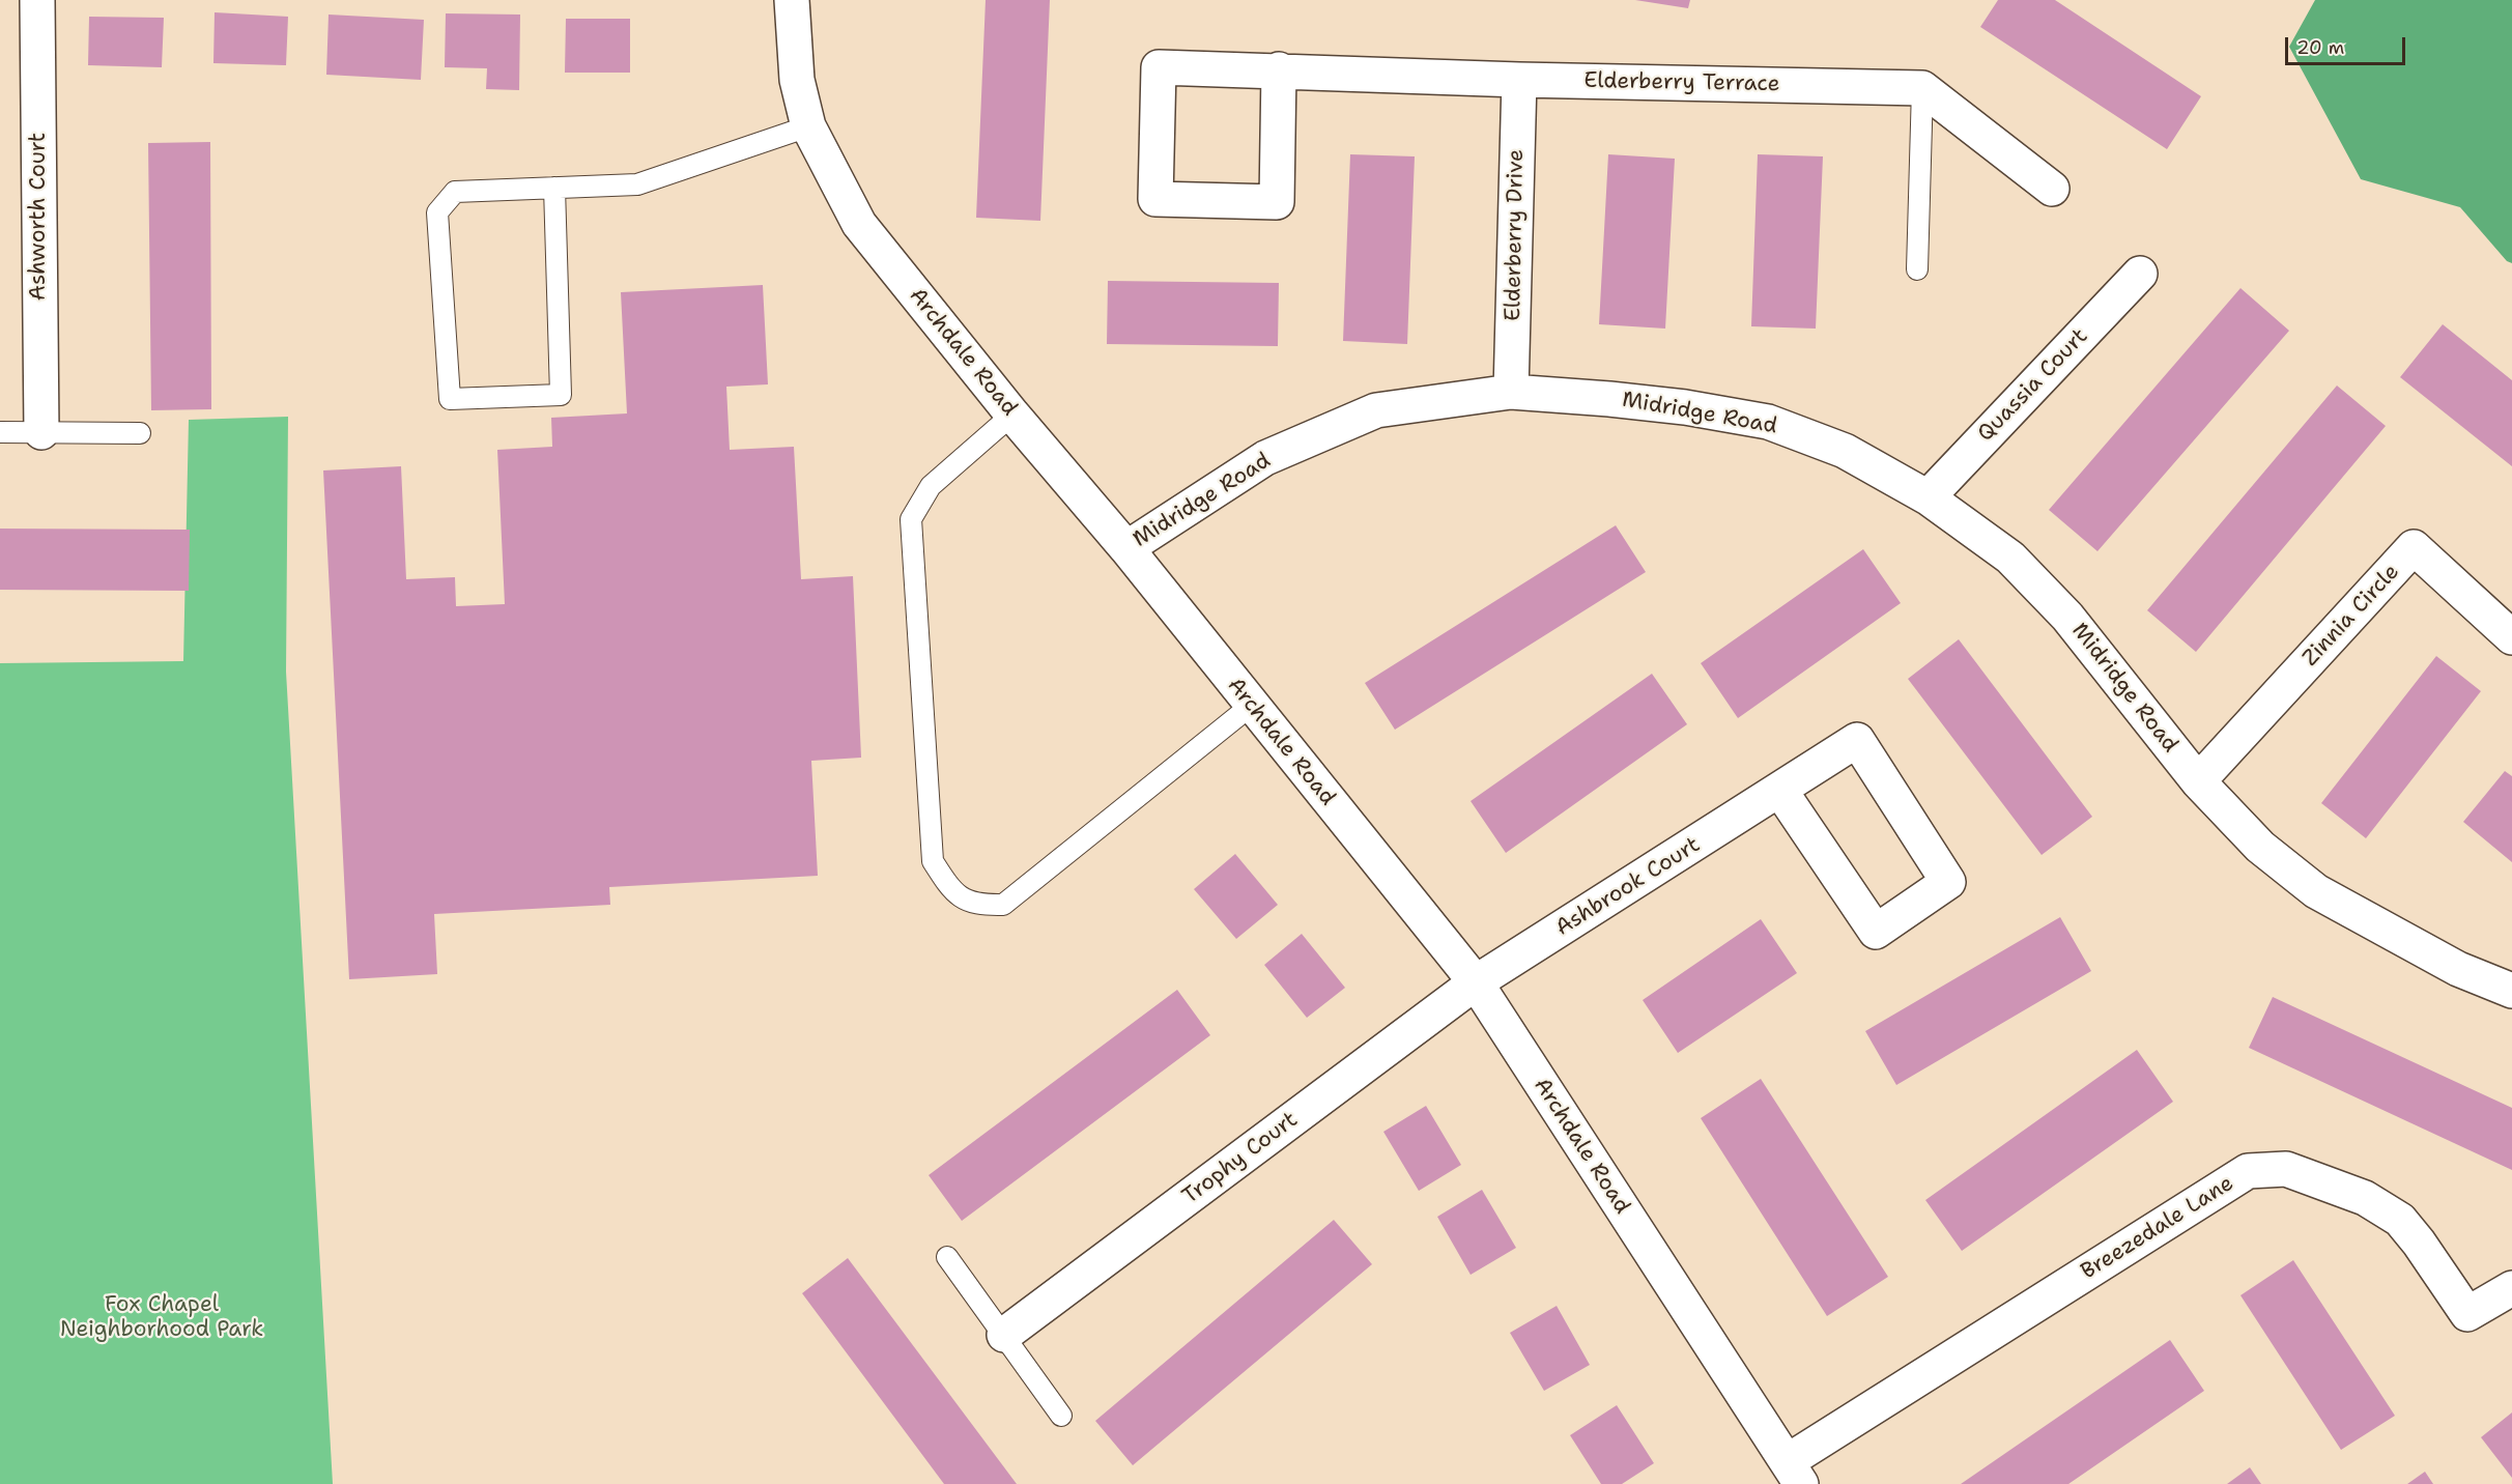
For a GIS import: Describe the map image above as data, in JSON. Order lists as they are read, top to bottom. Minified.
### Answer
{"streets":{"street":["Elderberry Terrace","Ashworth Court","Elderberry Drive","Archdale Road","Quassia Court","Midridge Road","Zinnia Circle","Ashbrook Court","Trophy Court","Breezedale Lane"]},"crossings":[["Elderberry Terrace","Elderberry Drive"],["Elderberry Drive","Midridge Road"],["Archdale Road","Midridge Road"],["Archdale Road","Ashbrook Court"],["Archdale Road","Trophy Court"],["Archdale Road","Breezedale Lane"],["Quassia Court","Midridge Road"],["Midridge Road","Zinnia Circle"],["Ashbrook Court","Trophy Court"]],"parks":["Fox Chapel Neighborhood Park"],"scale_bar":"20 m"}
